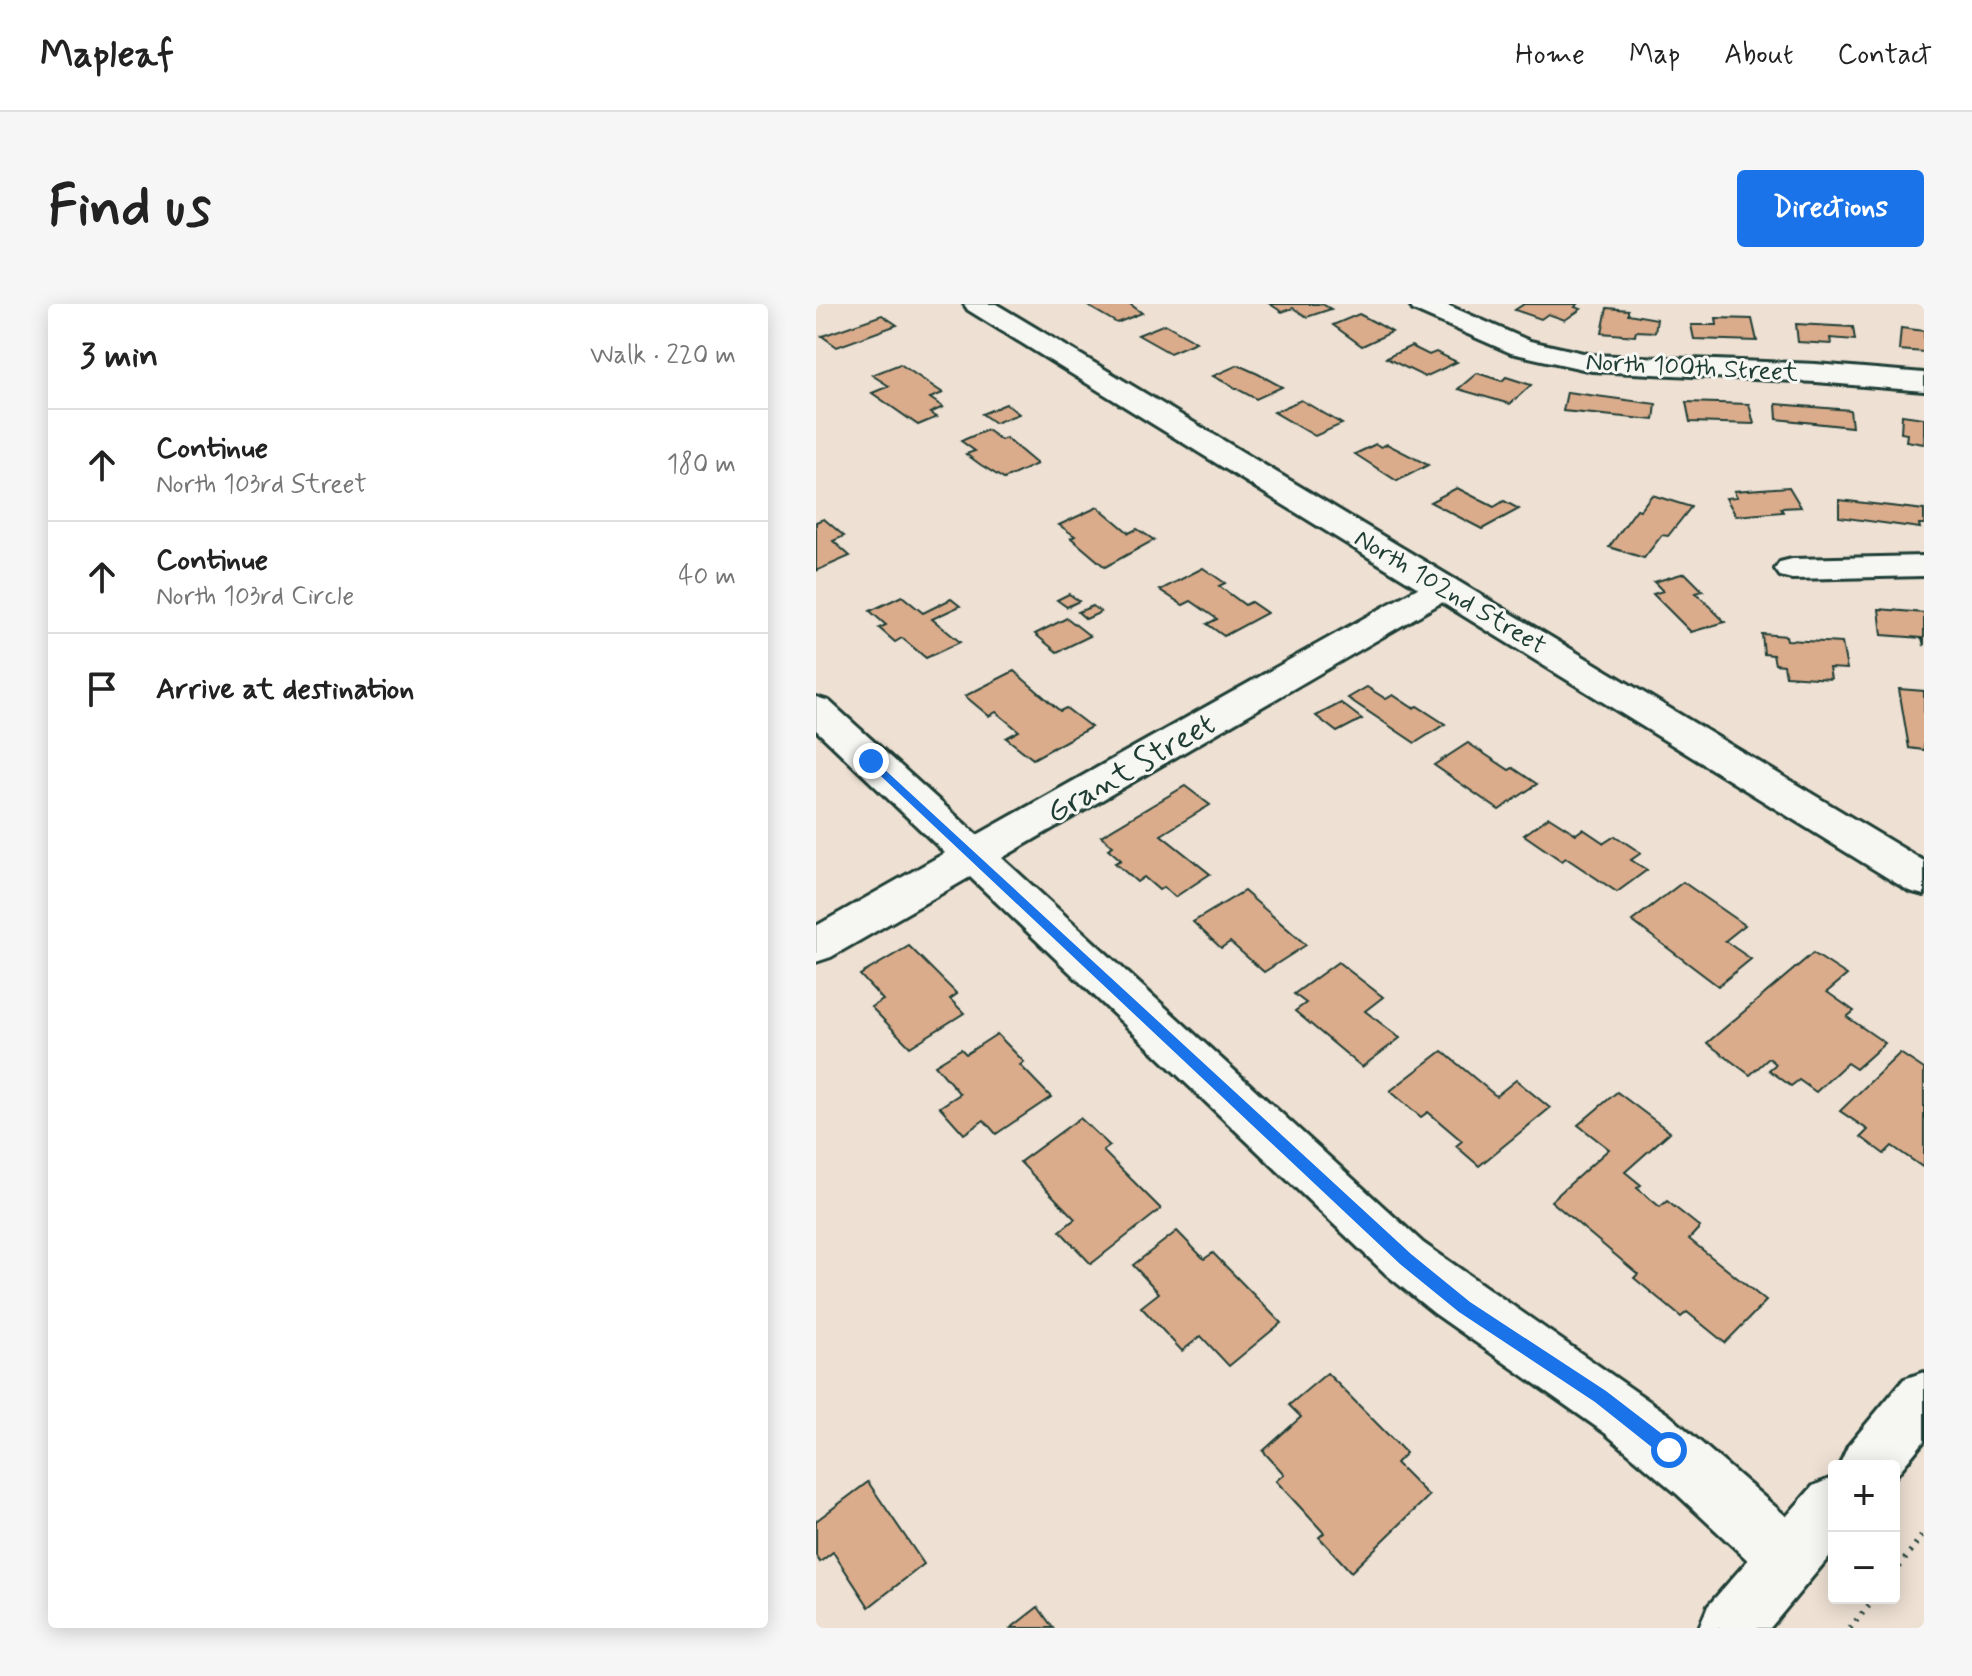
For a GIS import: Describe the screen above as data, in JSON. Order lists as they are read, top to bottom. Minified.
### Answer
{"streets":{"street":["North 100th Street","North 102nd Street","Grant Street"]},"crossings":[["North 102nd Street","Grant Street"]],"page":{"header":"Mapleaf","nav":["Home","Map","About","Contact"],"buttons":"Directions","title":"Find us","heading":["3 min","Walk · 220 m"],"list":[["Continue","North 103rd Street","180 m"],["Continue","North 103rd Circle","40 m"],"Arrive at destination"],"map_buttons":["+","−"]}}
